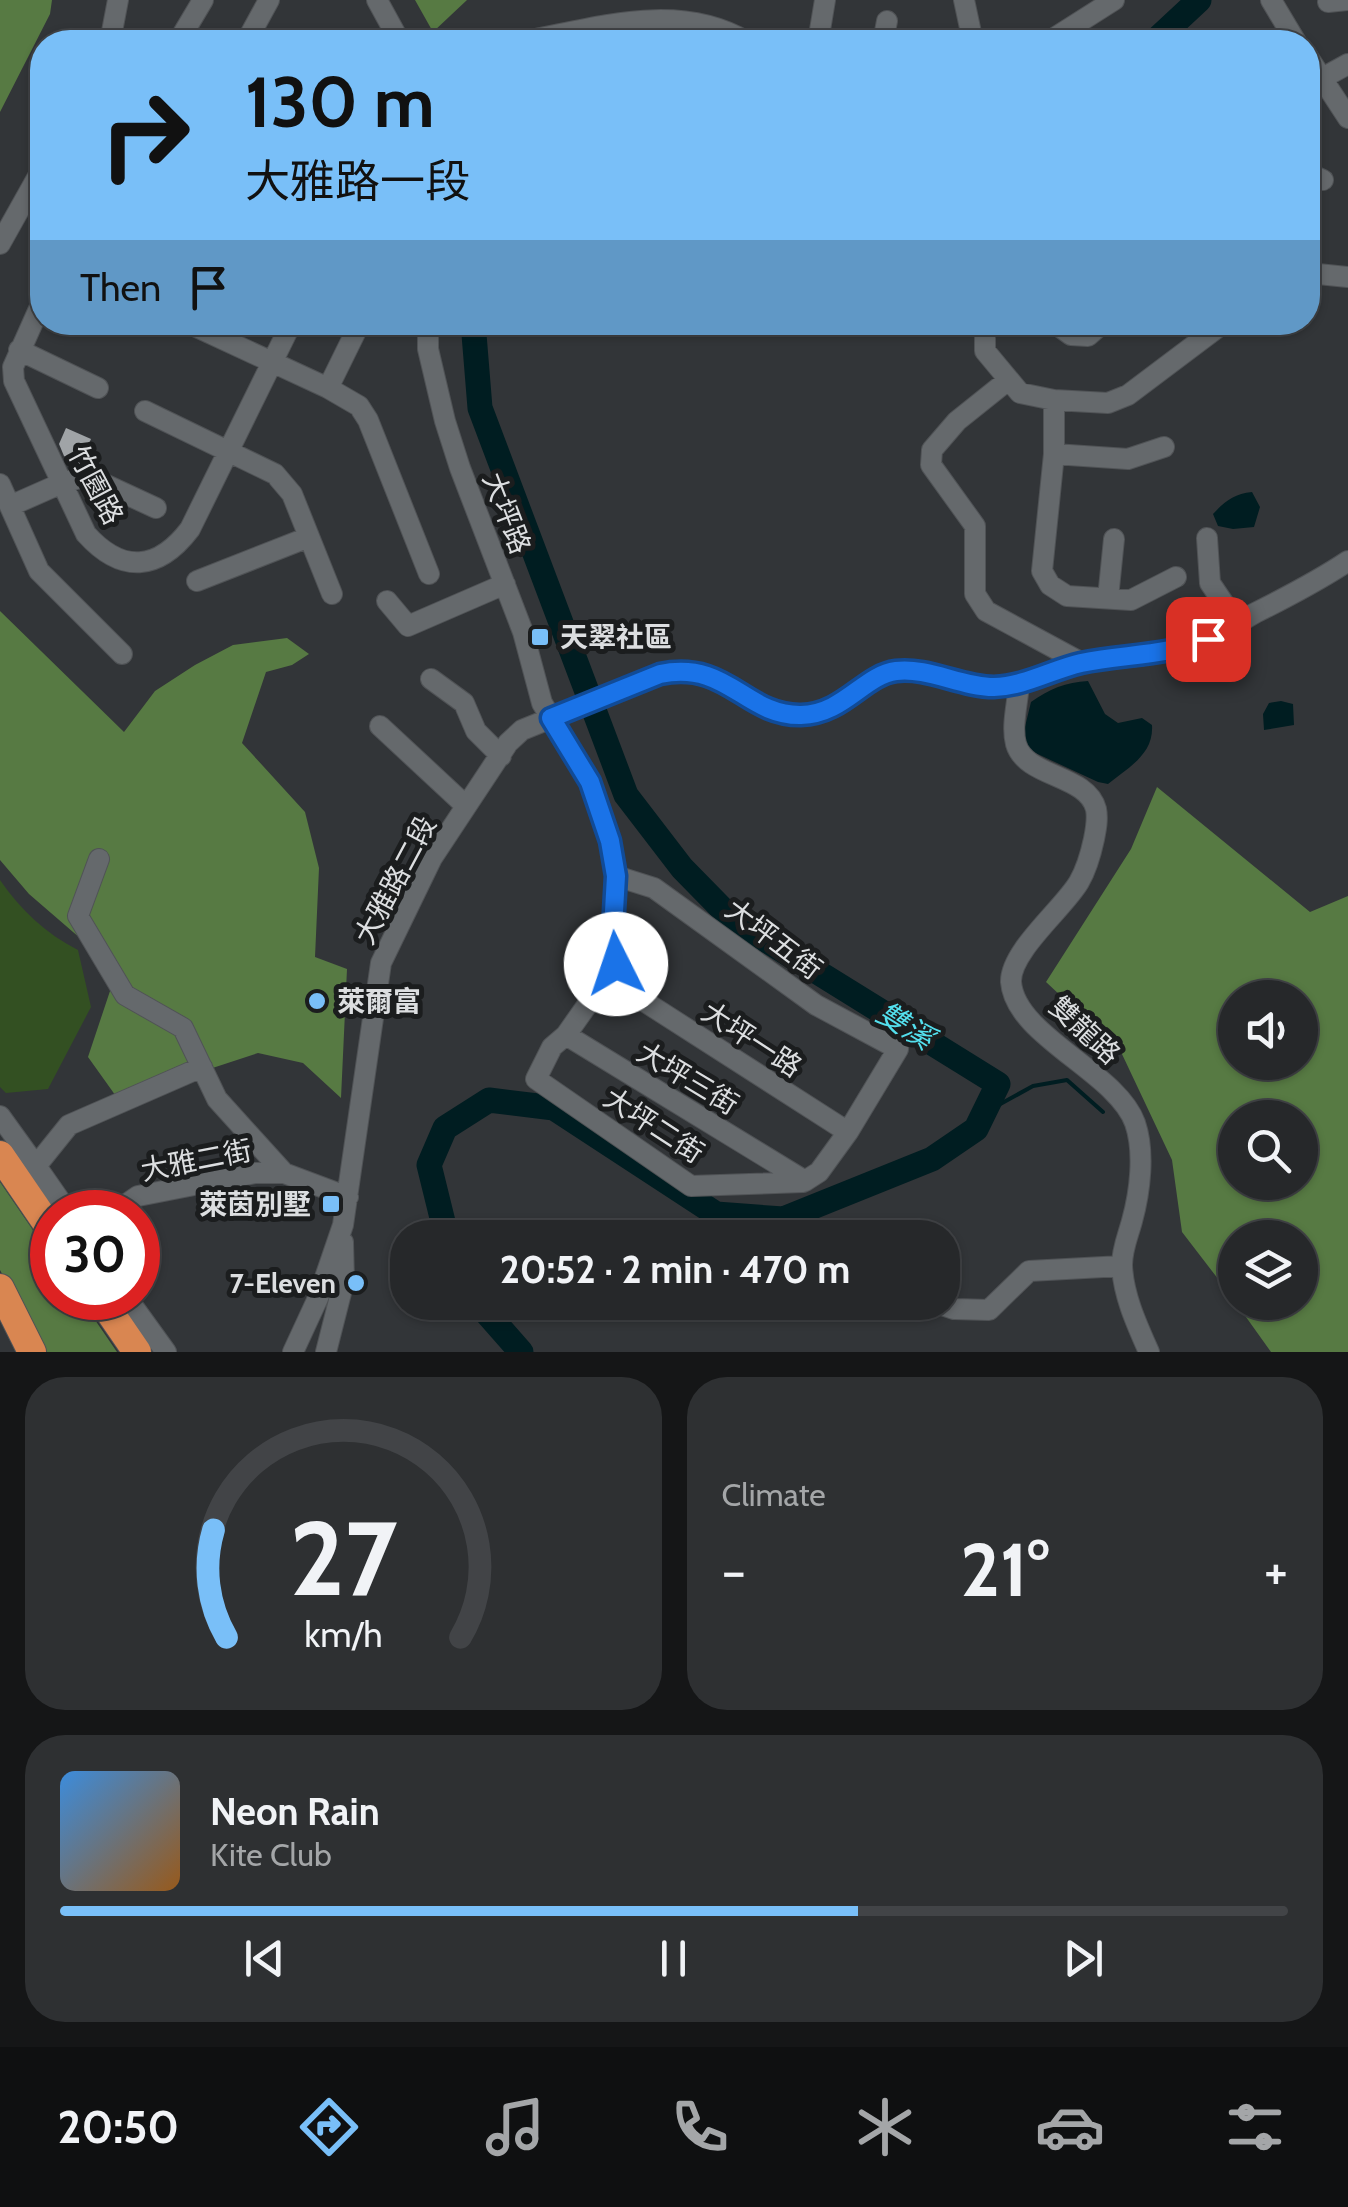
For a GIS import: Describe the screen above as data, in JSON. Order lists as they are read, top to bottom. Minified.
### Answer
{"streets":{"street":["竹園路","大坪路","大雅路二段","大坪五街","雙龍路","大坪一路","大坪三街","大坪二街","大雅二街"]},"crossings":[["大坪路","大雅路二段"],["大雅路二段","雙龍路"],["大雅路二段","大雅二街"],["大坪五街","大坪一路"],["大坪三街","大坪二街"]],"water":["雙溪"],"places":{"transit":["天翠社區","萊茵別墅"],"other":["萊爾富","7-Eleven"]},"page":{"turn":["130 m","大雅路一段"],"then":"Then","limit":"30","trip":"20:52 · 2 min · 470 m","tile":"Climate","heat":["−","21°","+"],"song":["Neon Rain","Kite Club"],"tabs":"20:50","gauge":["27","km/h"]}}
